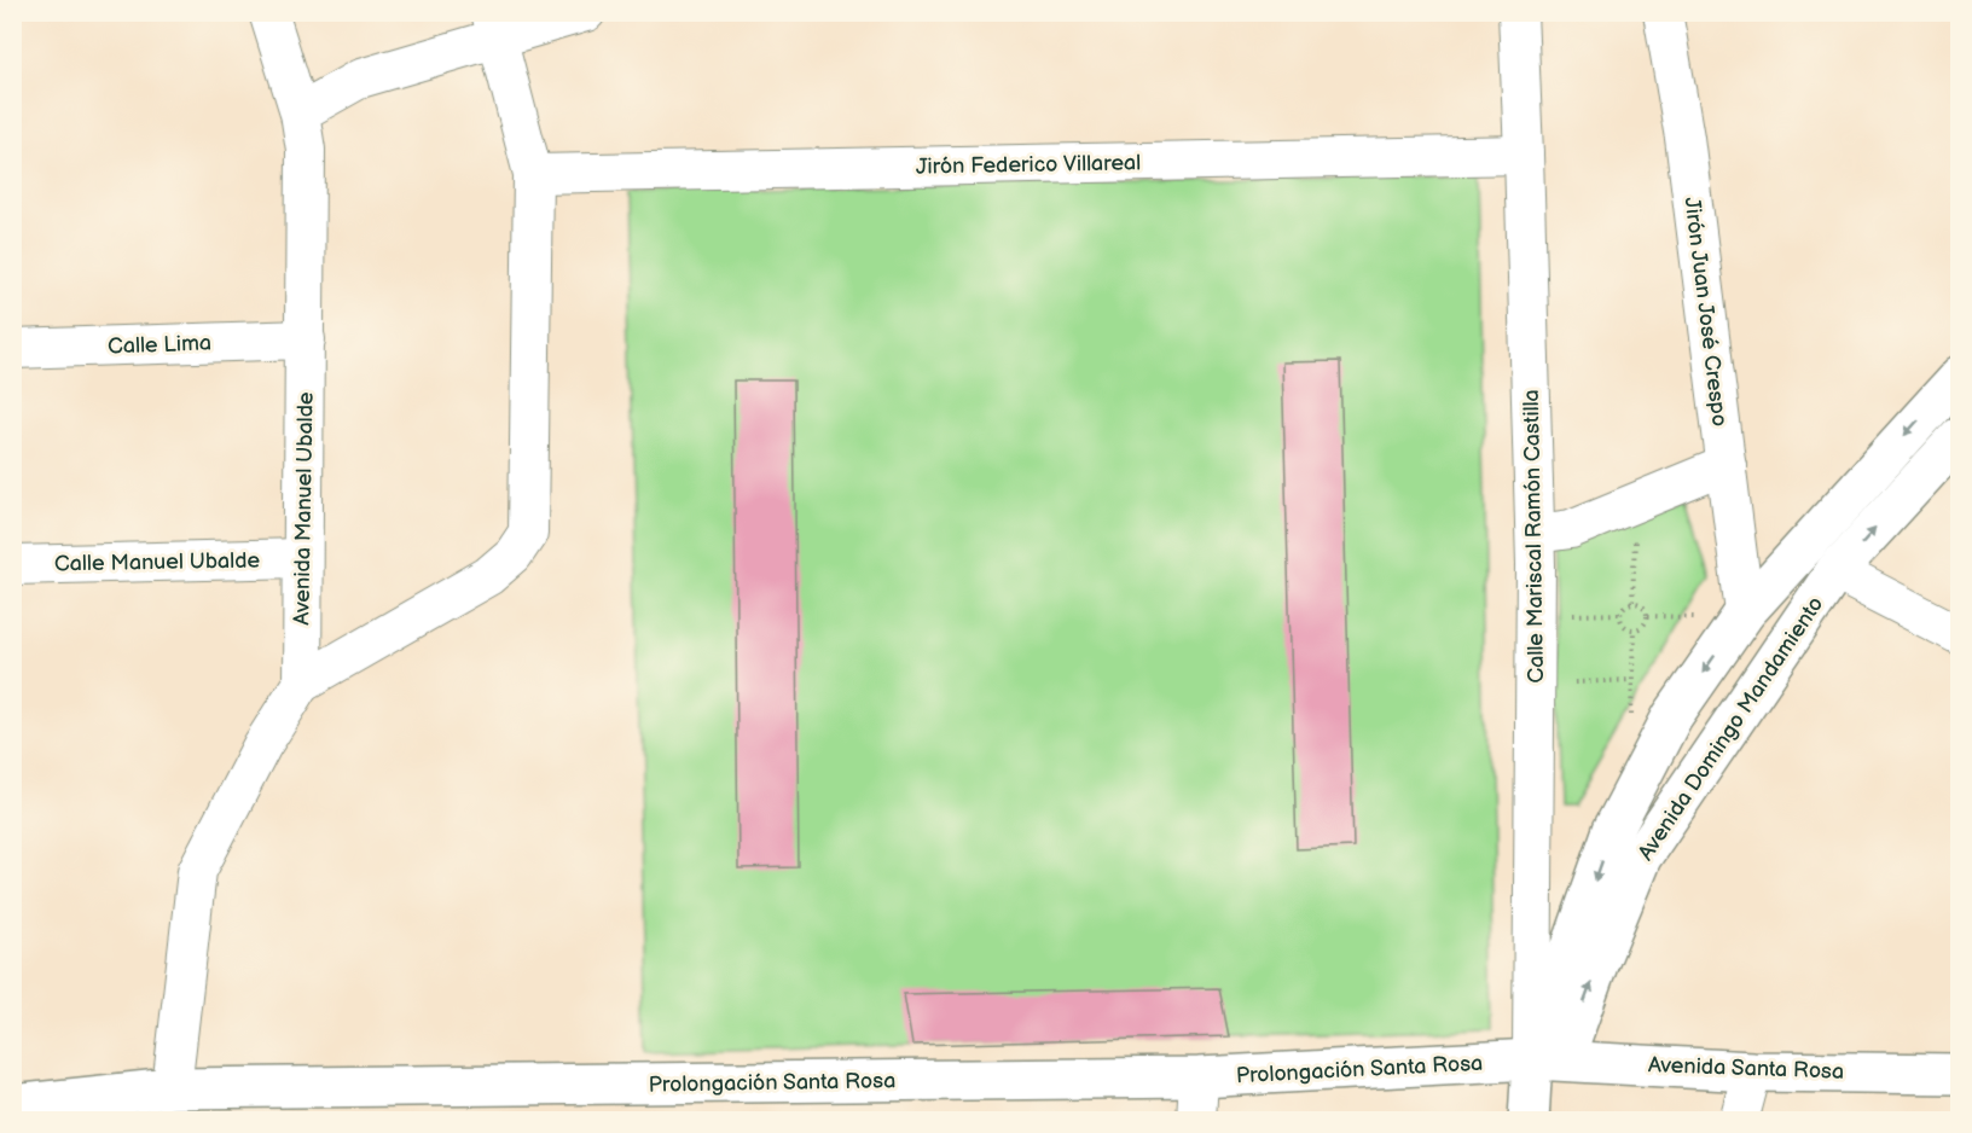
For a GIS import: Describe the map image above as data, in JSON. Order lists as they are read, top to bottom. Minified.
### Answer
{"streets":{"street":["Jirón Federico Villareal","Jirón Juan José Crespo","Calle Lima","Avenida Manuel Ubalde","Calle Mariscal Ramón Castilla","Calle Manuel Ubalde","Avenida Domingo Mandamiento","Avenida Santa Rosa","Prolongación Santa Rosa"]},"crossings":[["Jirón Federico Villareal","Calle Mariscal Ramón Castilla"],["Jirón Juan José Crespo","Avenida Domingo Mandamiento"],["Calle Lima","Avenida Manuel Ubalde"],["Avenida Manuel Ubalde","Calle Manuel Ubalde"],["Calle Mariscal Ramón Castilla","Avenida Domingo Mandamiento"],["Calle Mariscal Ramón Castilla","Avenida Santa Rosa"],["Calle Mariscal Ramón Castilla","Prolongación Santa Rosa"],["Avenida Domingo Mandamiento","Avenida Santa Rosa"],["Avenida Domingo Mandamiento","Prolongación Santa Rosa"],["Avenida Santa Rosa","Prolongación Santa Rosa"]]}
